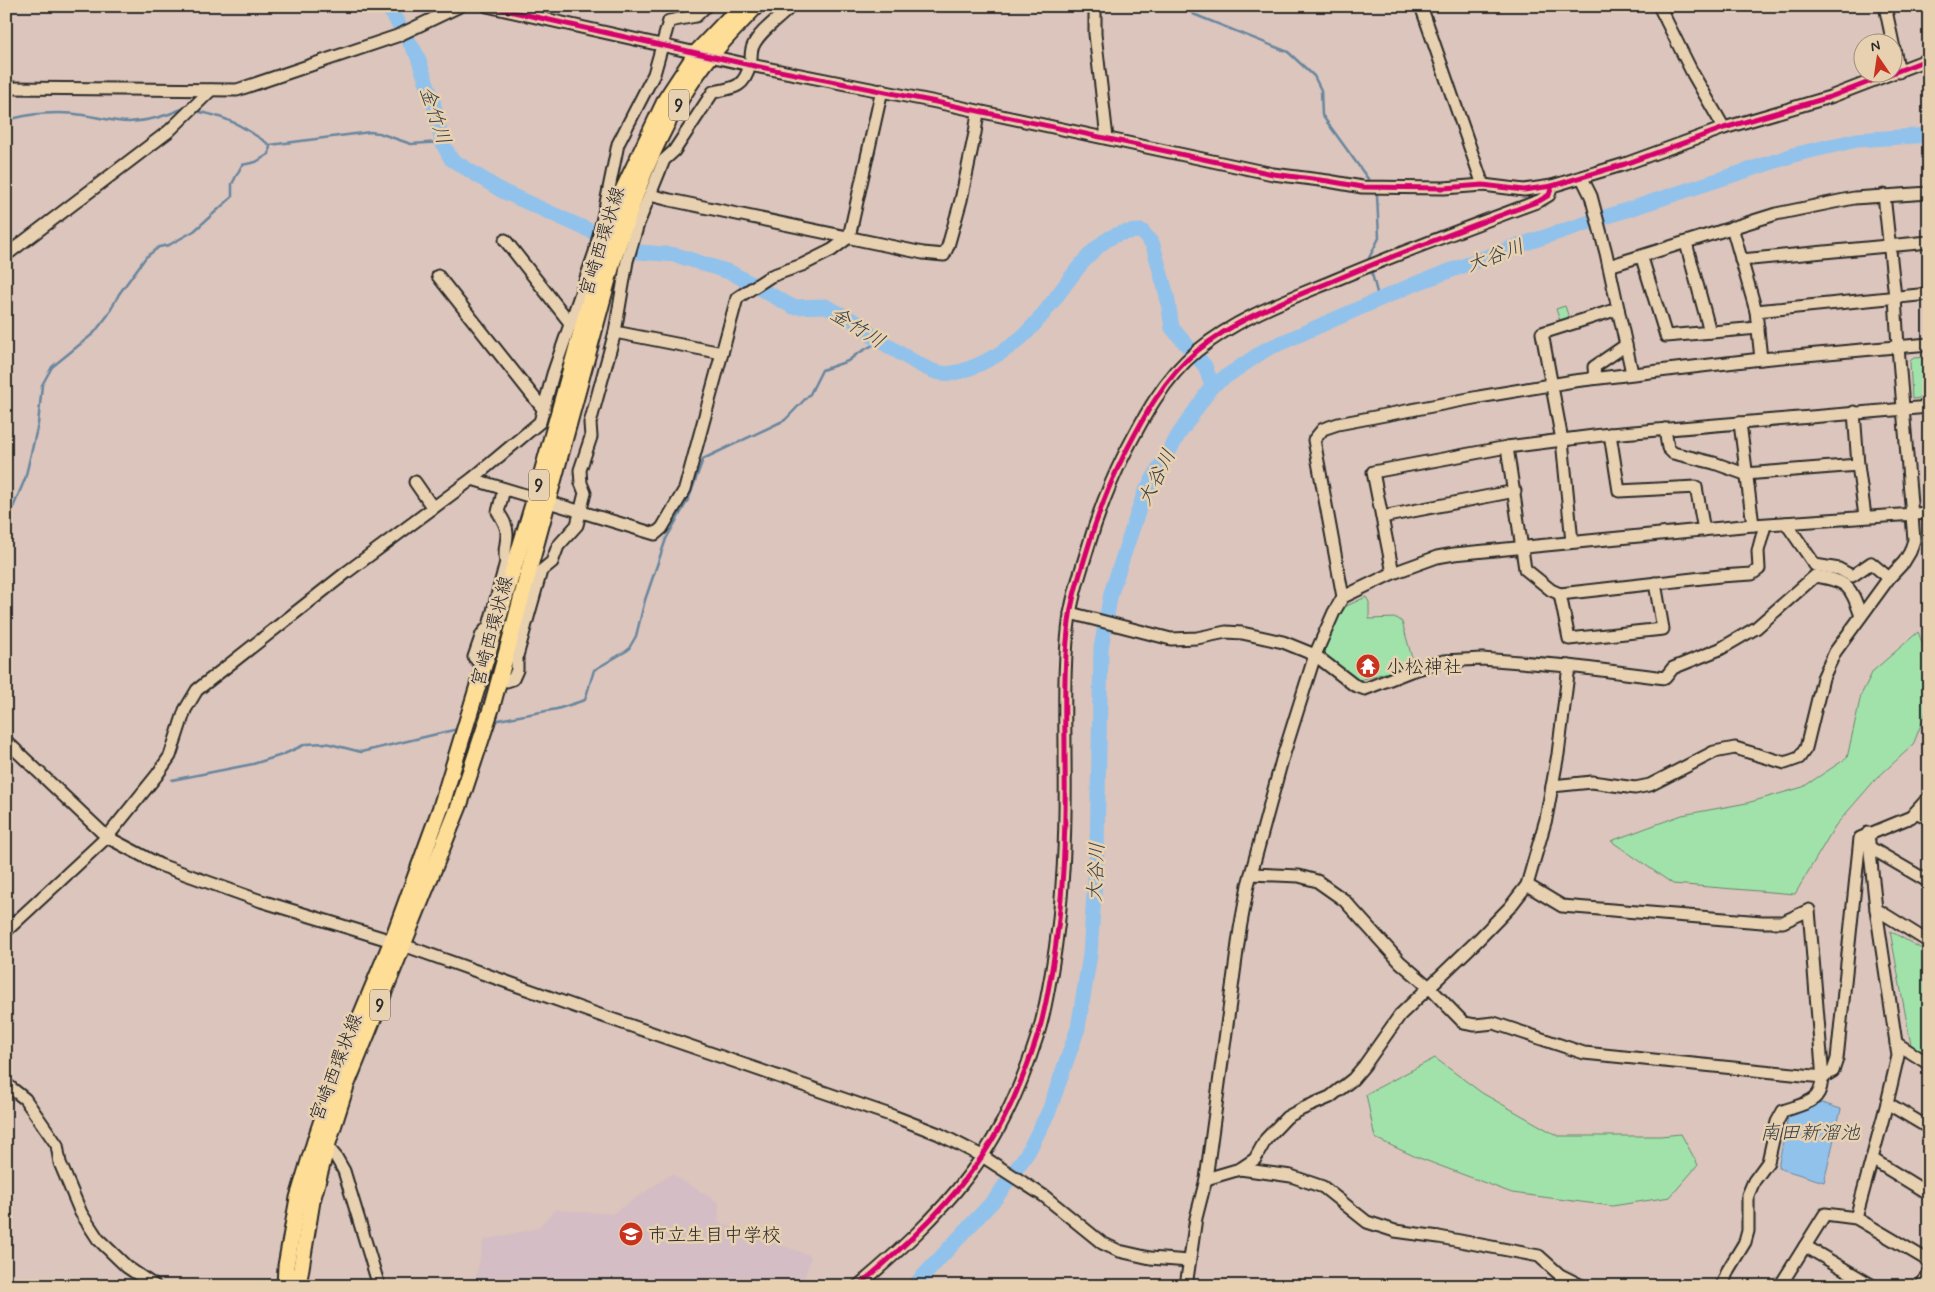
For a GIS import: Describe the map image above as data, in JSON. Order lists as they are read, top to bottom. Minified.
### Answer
{"streets":{"main road":["9","宮崎西環状線"]},"water":["金竹川","大谷川","南田新溜池"],"places":{"temple":["小松神社"],"school or university":["市立生目中学校"]},"north":"top"}
